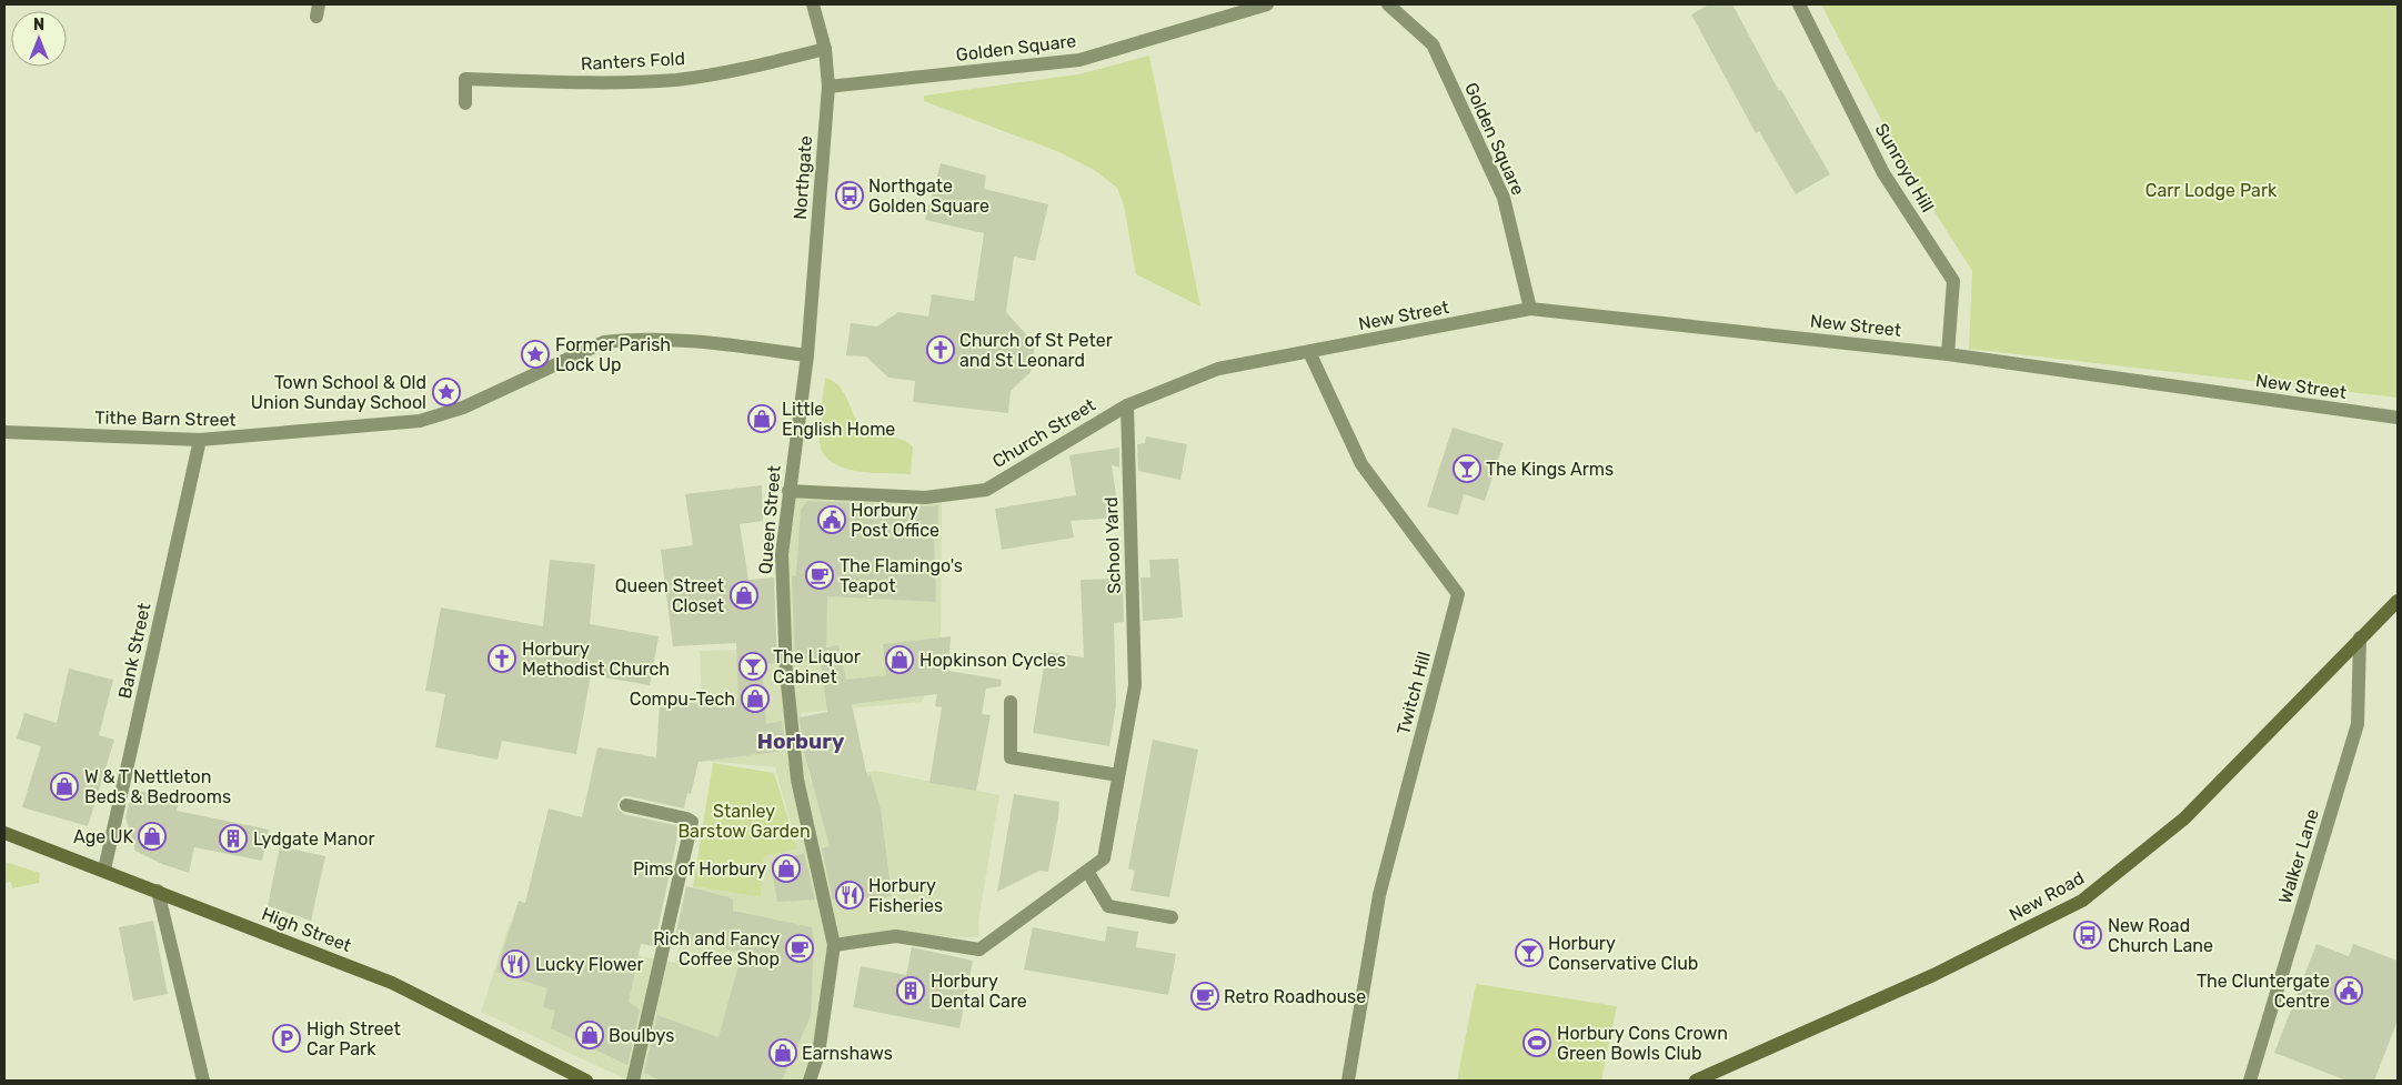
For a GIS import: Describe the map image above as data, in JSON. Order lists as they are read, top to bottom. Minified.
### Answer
{"streets":{"main road":["New Road","High Street"],"street":["Golden Square","Ranters Fold","Sunroyd Hill","Northgate","New Street","Tithe Barn Street","Church Street","Queen Street","School Yard","Bank Street","Twitch Hill","Walker Lane"]},"crossings":[["Golden Square","Northgate"],["Golden Square","New Street"],["Ranters Fold","Northgate"],["Sunroyd Hill","New Street"],["Northgate","Tithe Barn Street"],["Northgate","Queen Street"],["New Street","Church Street"],["New Street","Twitch Hill"],["Tithe Barn Street","Queen Street"],["Tithe Barn Street","Bank Street"],["Church Street","Queen Street"],["Church Street","School Yard"],["Church Street","Twitch Hill"],["Queen Street","School Yard"],["Bank Street","High Street"],["Walker Lane","New Road"]],"districts":["Horbury"],"parks":["Carr Lodge Park","Stanley Barstow Garden"],"places":{"bus stop":["Northgate Golden Square","New Road Church Lane"],"church":["Church of St Peter and St Leonard","Horbury Methodist Church"],"place":["Former Parish Lock Up","Town School & Old Union Sunday School"],"shop":["Little English Home","Queen Street Closet","Hopkinson Cycles","Compu-Tech","W & T Nettleton Beds & Bedrooms","Age UK","Pims of Horbury","Boulbys","Earnshaws"],"bar":["The Kings Arms","The Liquor Cabinet","Horbury Conservative Club"],"public building":["Horbury Post Office","The Cluntergate Centre"],"cafe":["The Flamingo's Teapot","Rich and Fancy Coffee Shop","Retro Roadhouse"],"building":["Lydgate Manor","Horbury Dental Care"],"restaurant":["Horbury Fisheries","Lucky Flower"],"parking":["High Street Car Park"],"sports":["Horbury Cons Crown Green Bowls Club"]},"north":"top"}
